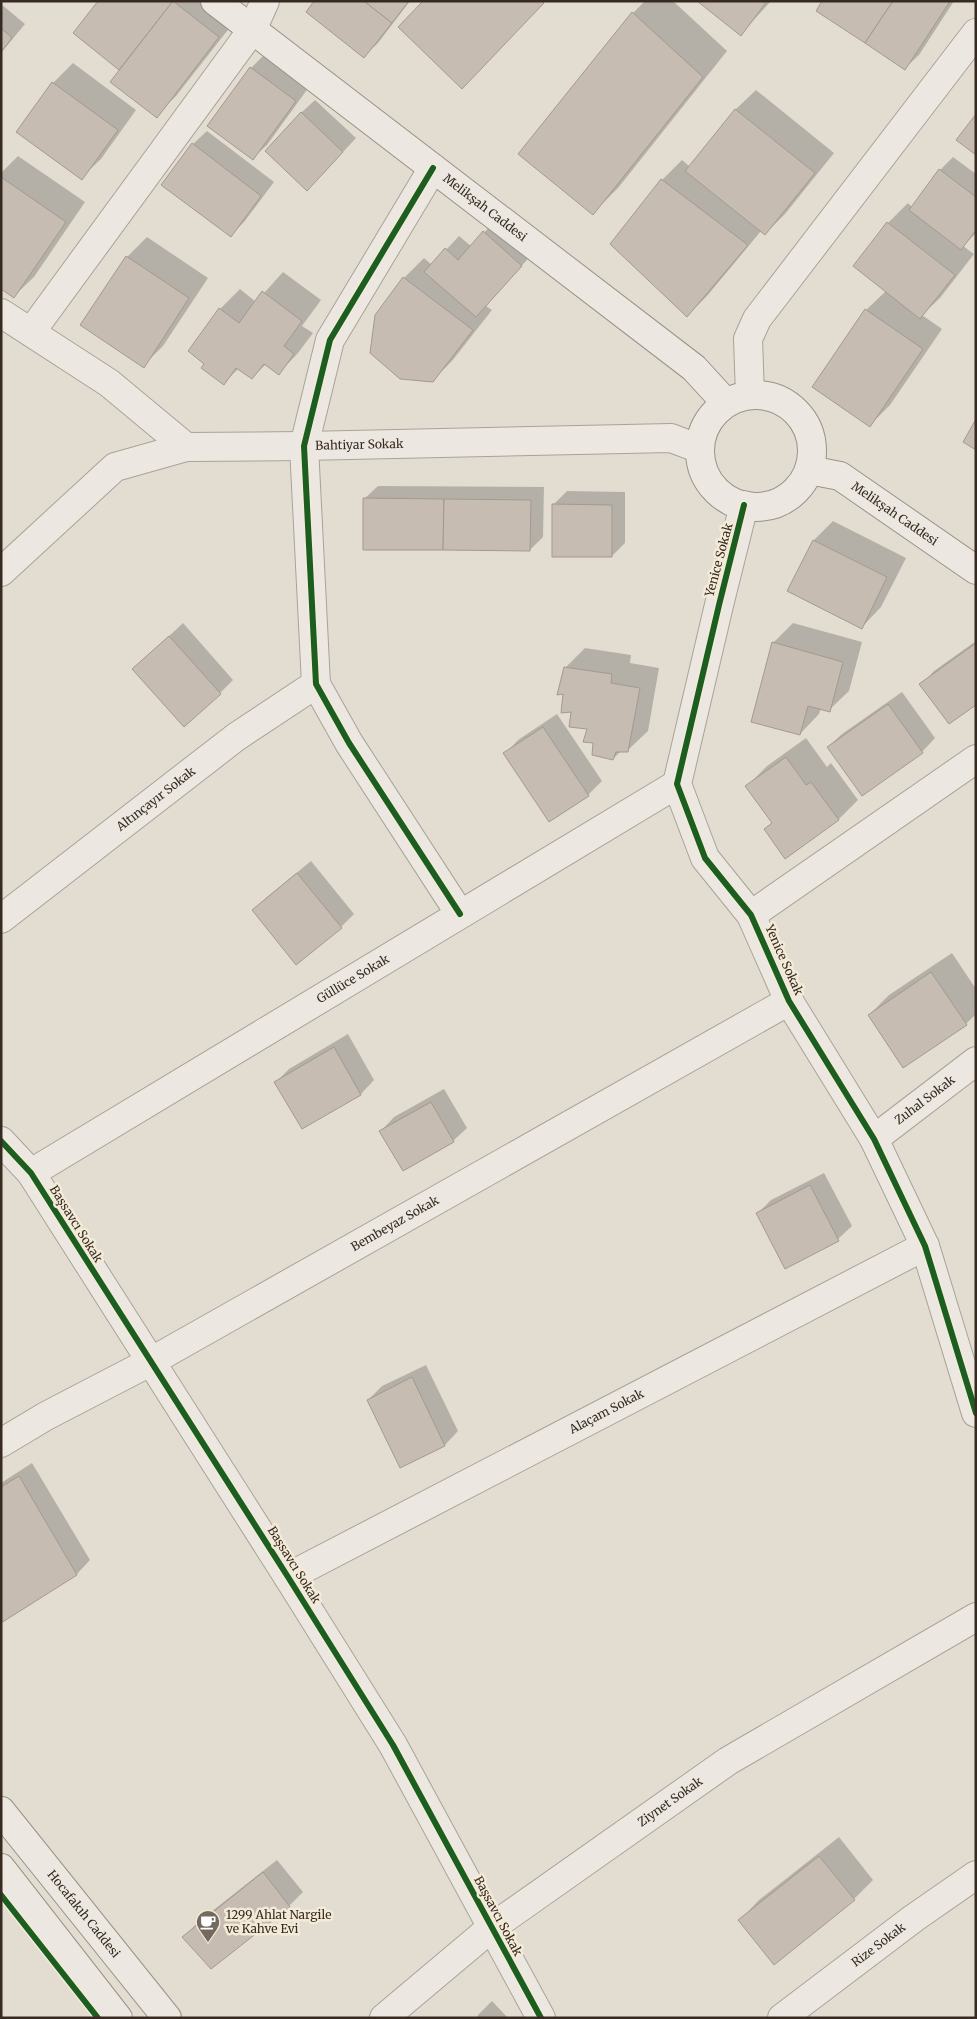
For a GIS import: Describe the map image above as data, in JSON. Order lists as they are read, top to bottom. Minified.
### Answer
{"streets":{"street":["Melikşah Caddesi","Bahtiyar Sokak","Yenice Sokak","Altınçayır Sokak","Güllüce Sokak","Zuhal Sokak","Bembeyaz Sokak","Başsavcı Sokak","Alaçam Sokak","Ziynet Sokak","Hocafakıh Caddesi","Rize Sokak"]},"crossings":[["Melikşah Caddesi","Bahtiyar Sokak"],["Melikşah Caddesi","Yenice Sokak"],["Bahtiyar Sokak","Yenice Sokak"],["Yenice Sokak","Güllüce Sokak"],["Yenice Sokak","Zuhal Sokak"],["Yenice Sokak","Bembeyaz Sokak"],["Yenice Sokak","Alaçam Sokak"],["Güllüce Sokak","Başsavcı Sokak"],["Bembeyaz Sokak","Başsavcı Sokak"],["Başsavcı Sokak","Alaçam Sokak"],["Başsavcı Sokak","Ziynet Sokak"]],"places":{"cafe":["1299 Ahlat Nargile ve Kahve Evi"]}}
